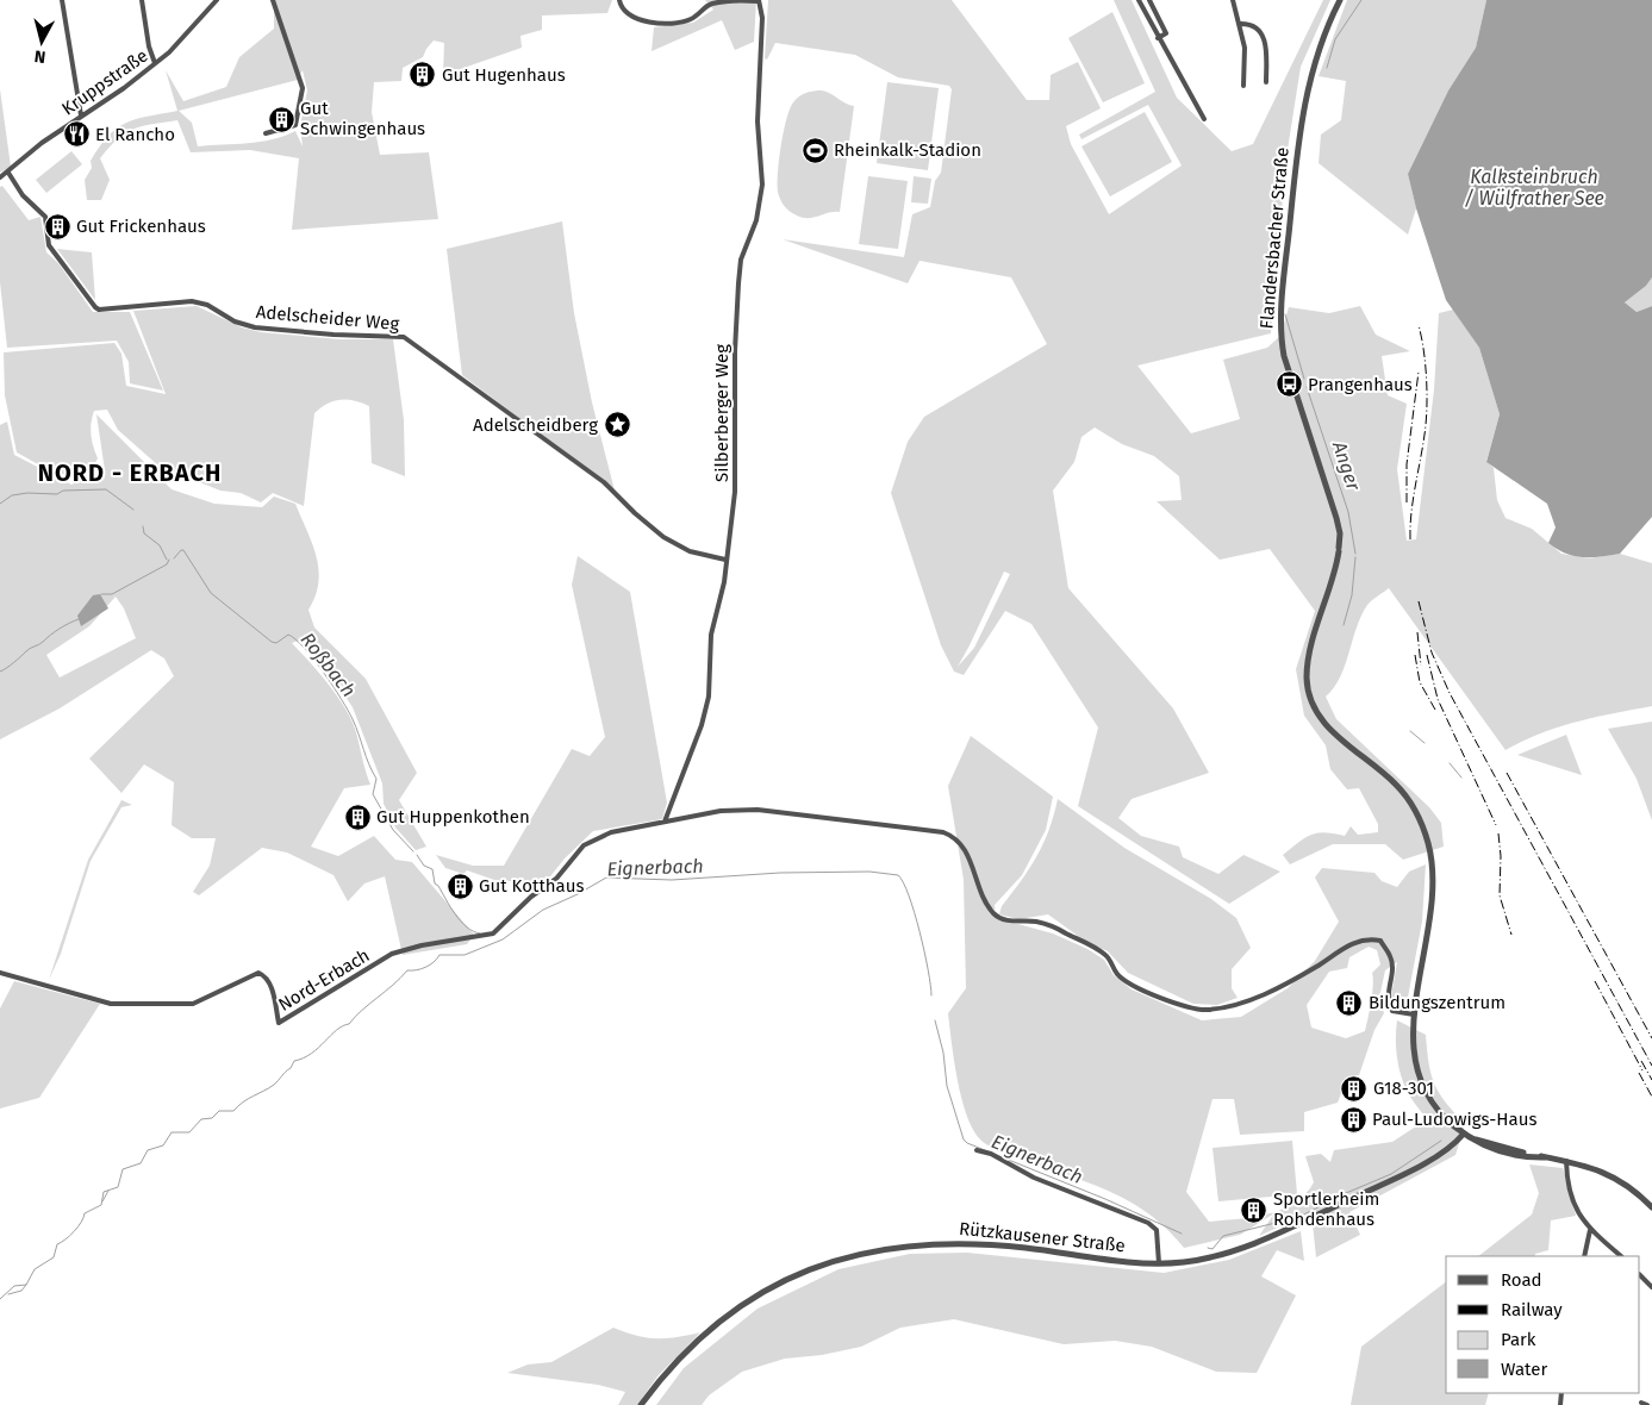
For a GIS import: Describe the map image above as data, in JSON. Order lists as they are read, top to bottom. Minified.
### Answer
{"streets":{"street":["Kruppstraße","Flandersbacher Straße","Adelscheider Weg","Silberberger Weg","Nord-Erbach","Rützkausener Straße"]},"crossings":[["Kruppstraße","Adelscheider Weg"],["Flandersbacher Straße","Rützkausener Straße"],["Adelscheider Weg","Silberberger Weg"],["Silberberger Weg","Nord-Erbach"]],"districts":["NORD - ERBACH"],"water":["Kalksteinbruch / Wülfrather See","Anger","Roßbach","Eignerbach"],"places":{"building":["Gut Hugenhaus","Gut Schwingenhaus","Gut Frickenhaus","Gut Huppenkothen","Gut Kotthaus","Bildungszentrum","G18-301","Paul-Ludowigs-Haus","Sportlerheim Rohdenhaus"],"restaurant":["El Rancho"],"sports":["Rheinkalk-Stadion"],"bus stop":["Prangenhaus"],"place":["Adelscheidberg"]},"legend":["Road","Railway","Park","Water"],"north":"bottom"}
